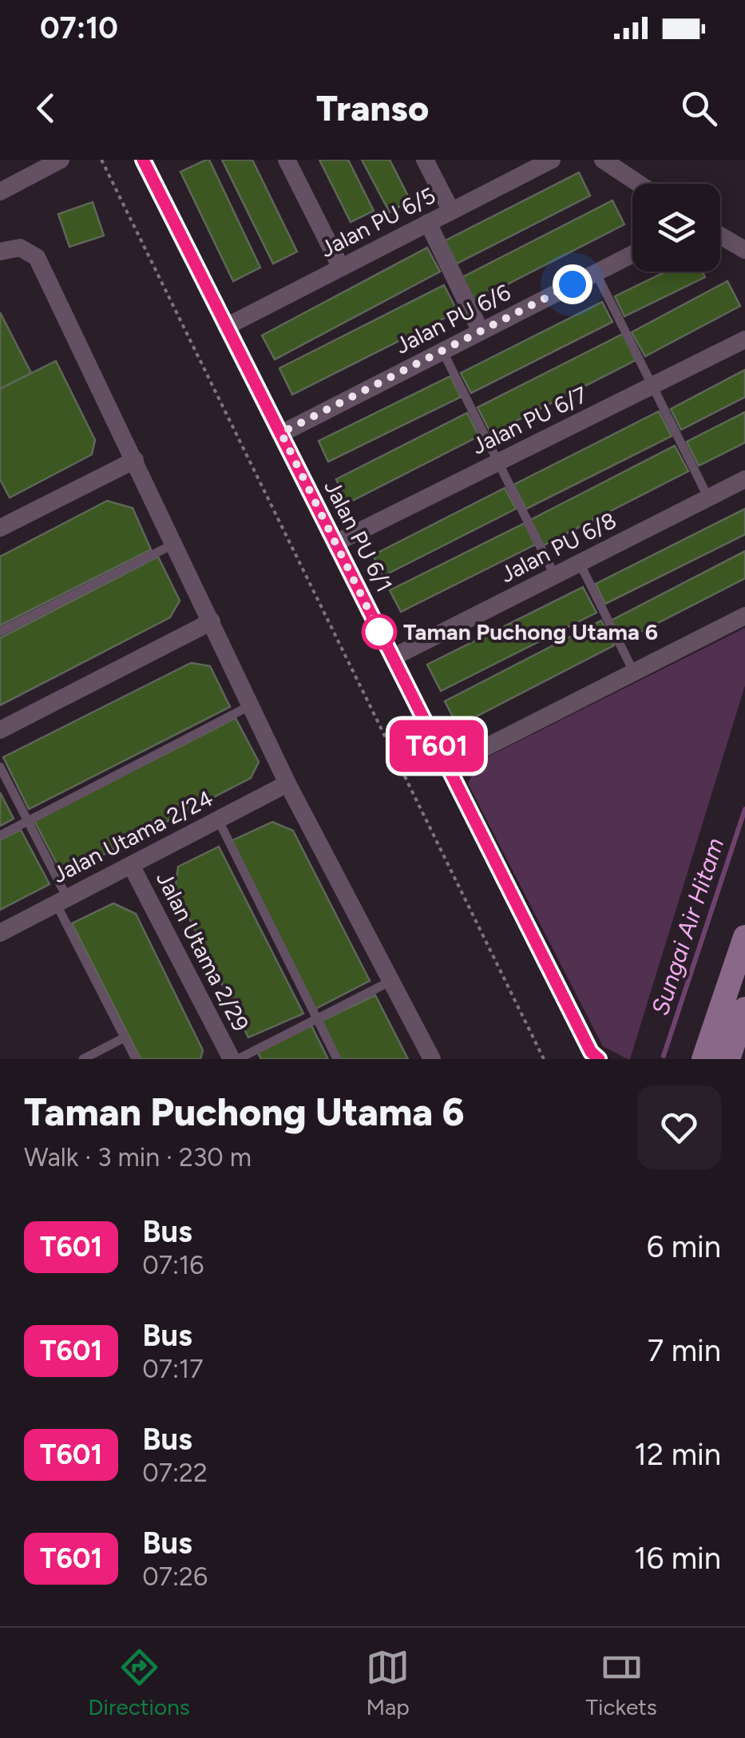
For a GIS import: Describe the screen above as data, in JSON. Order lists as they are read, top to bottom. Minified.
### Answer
{"streets":{"street":["Jalan PU 6/5","Jalan PU 6/6","Jalan PU 6/7","Jalan PU 6/1","Jalan PU 6/8","Jalan Utama 2/24","Jalan Utama 2/29"]},"crossings":[["Jalan PU 6/5","Jalan PU 6/1"],["Jalan PU 6/6","Jalan PU 6/1"],["Jalan PU 6/7","Jalan PU 6/1"],["Jalan PU 6/1","Jalan PU 6/8"],["Jalan Utama 2/24","Jalan Utama 2/29"]],"water":["Sungai Air Hitam"],"places":["Taman Puchong Utama 6"],"lines":["bus line T601"],"page":{"status":"07:10","header":"Transo","on_map":"T601","heading":["Taman Puchong Utama 6","Walk · 3 min · 230 m"],"list":[{"mark":"T601","name":"Bus","note":"07:16","value":"6 min"},{"mark":"T601","name":"Bus","note":"07:17","value":"7 min"},{"mark":"T601","name":"Bus","note":"07:22","value":"12 min"},{"mark":"T601","name":"Bus","note":"07:26","value":"16 min"}],"tabs":["Directions","Map","Tickets"]}}
